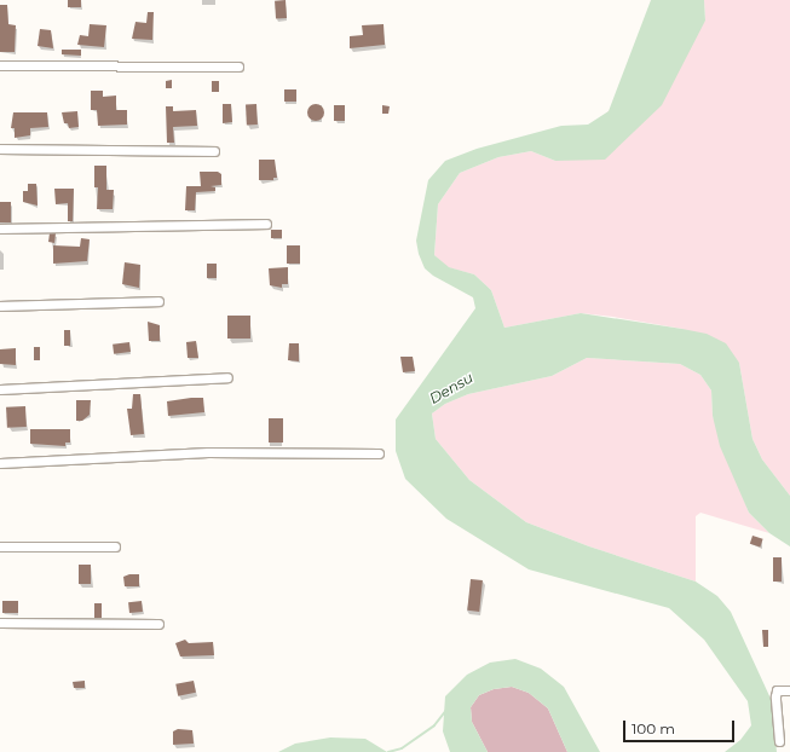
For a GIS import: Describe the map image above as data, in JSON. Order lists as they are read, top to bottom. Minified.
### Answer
{"water":["Densu"],"scale_bar":"100 m"}
